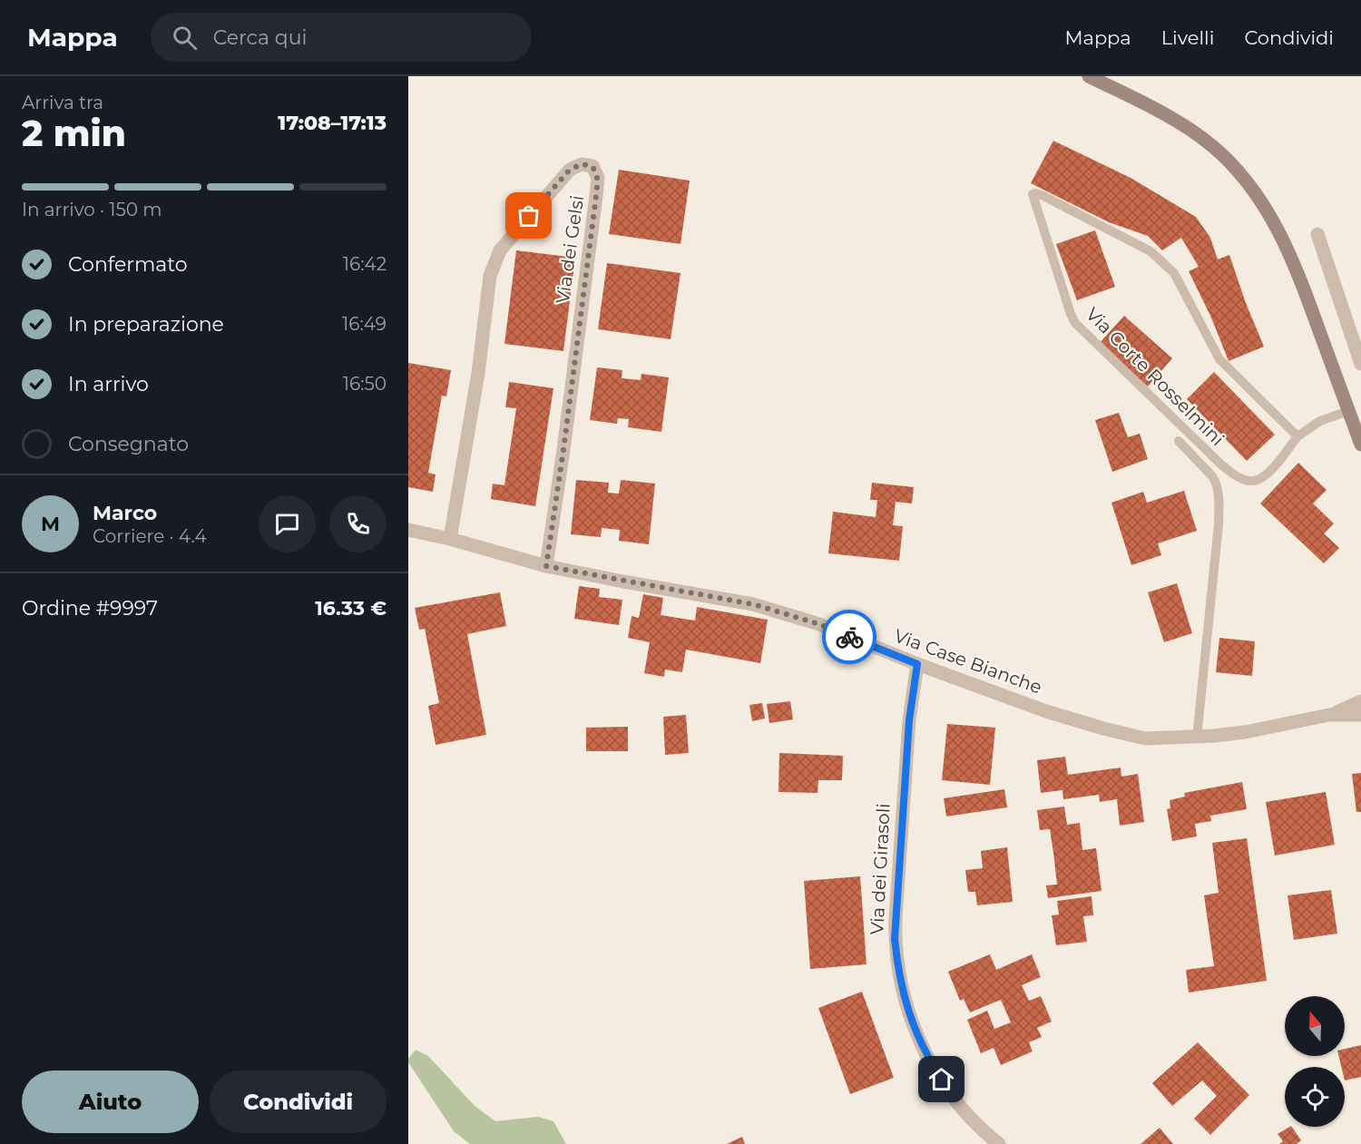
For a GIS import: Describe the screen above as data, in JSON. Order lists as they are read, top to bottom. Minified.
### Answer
{"streets":{"street":["Via dei Gelsi","Via Case Bianche","Via dei Girasoli"],"lane":["Via Corte Rosselmini"]},"crossings":[["Via dei Gelsi","Via Case Bianche"],["Via Case Bianche","Via dei Girasoli"]],"north":"top","page":{"header":"Mappa","search":"Cerca qui","nav":["Mappa","Livelli","Condividi"],"heading":["2 min","Arriva tra","17:08–17:13"],"panel":["Marco","Corriere · 4.4","Ordine #9997","16.33 €"],"bar":"In arrivo · 150 m","list":[["Confermato","16:42"],["In preparazione","16:49"],["In arrivo","16:50"],"Consegnato"],"round":"M","buttons":["Aiuto","Condividi"]}}
